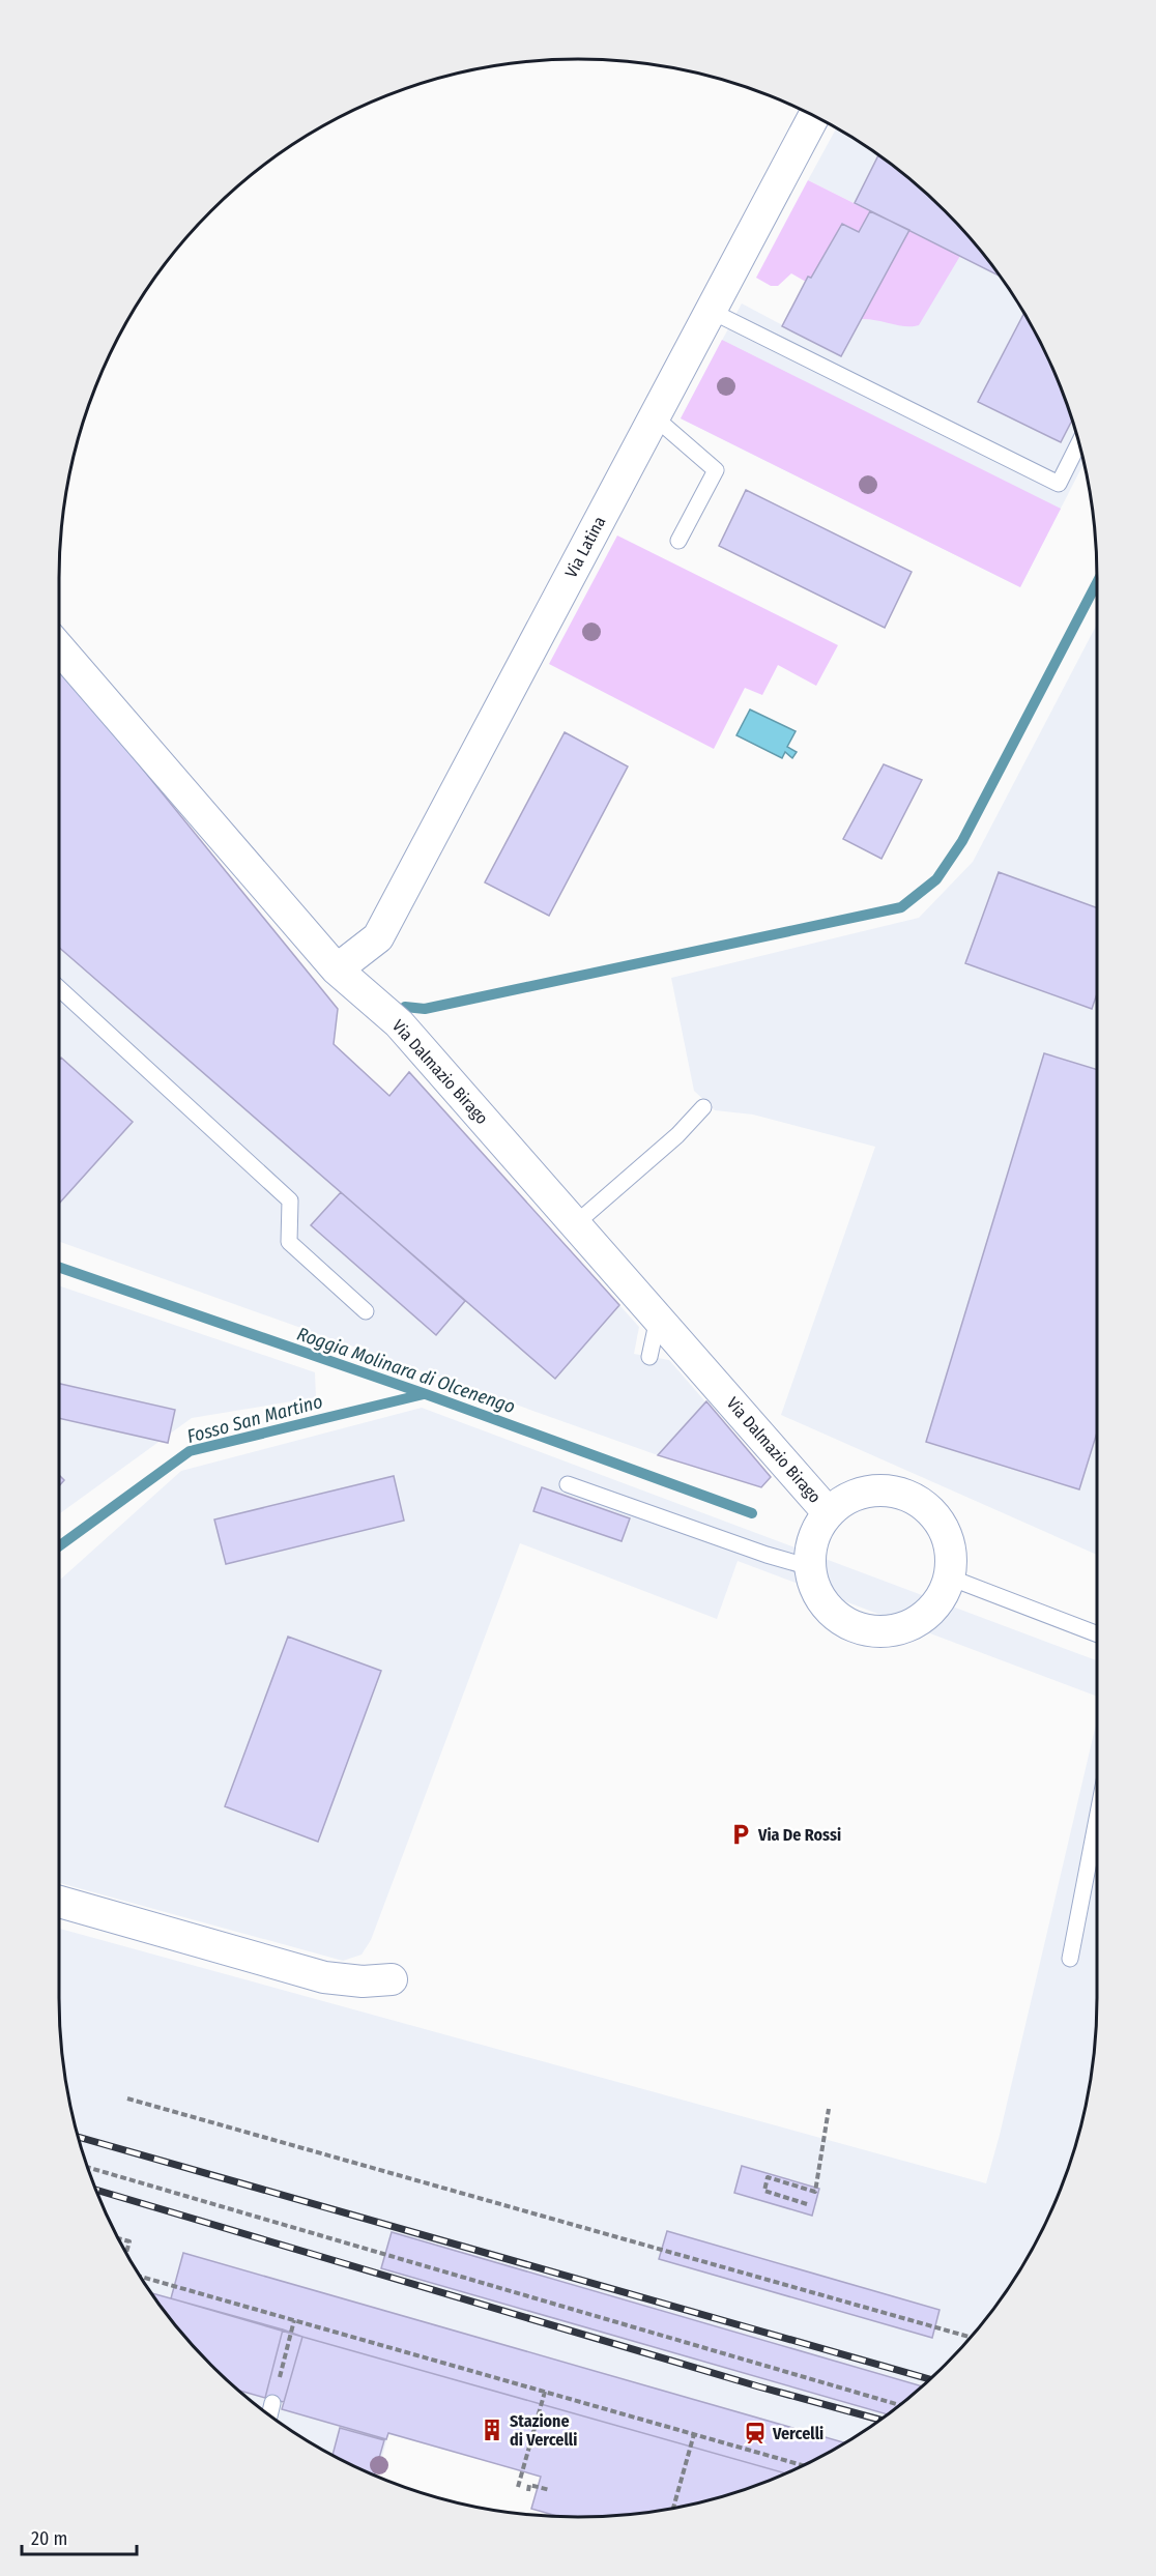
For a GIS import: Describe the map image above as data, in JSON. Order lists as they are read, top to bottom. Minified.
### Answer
{"streets":{"street":["Via Latina","Via Dalmazio Birago"]},"crossings":[["Via Latina","Via Dalmazio Birago"]],"water":["Roggia Molinara di Olcenengo","Fosso San Martino"],"places":{"parking":["Via De Rossi"],"building":["Stazione di Vercelli"],"station":["Vercelli"]},"scale_bar":"20 m"}
